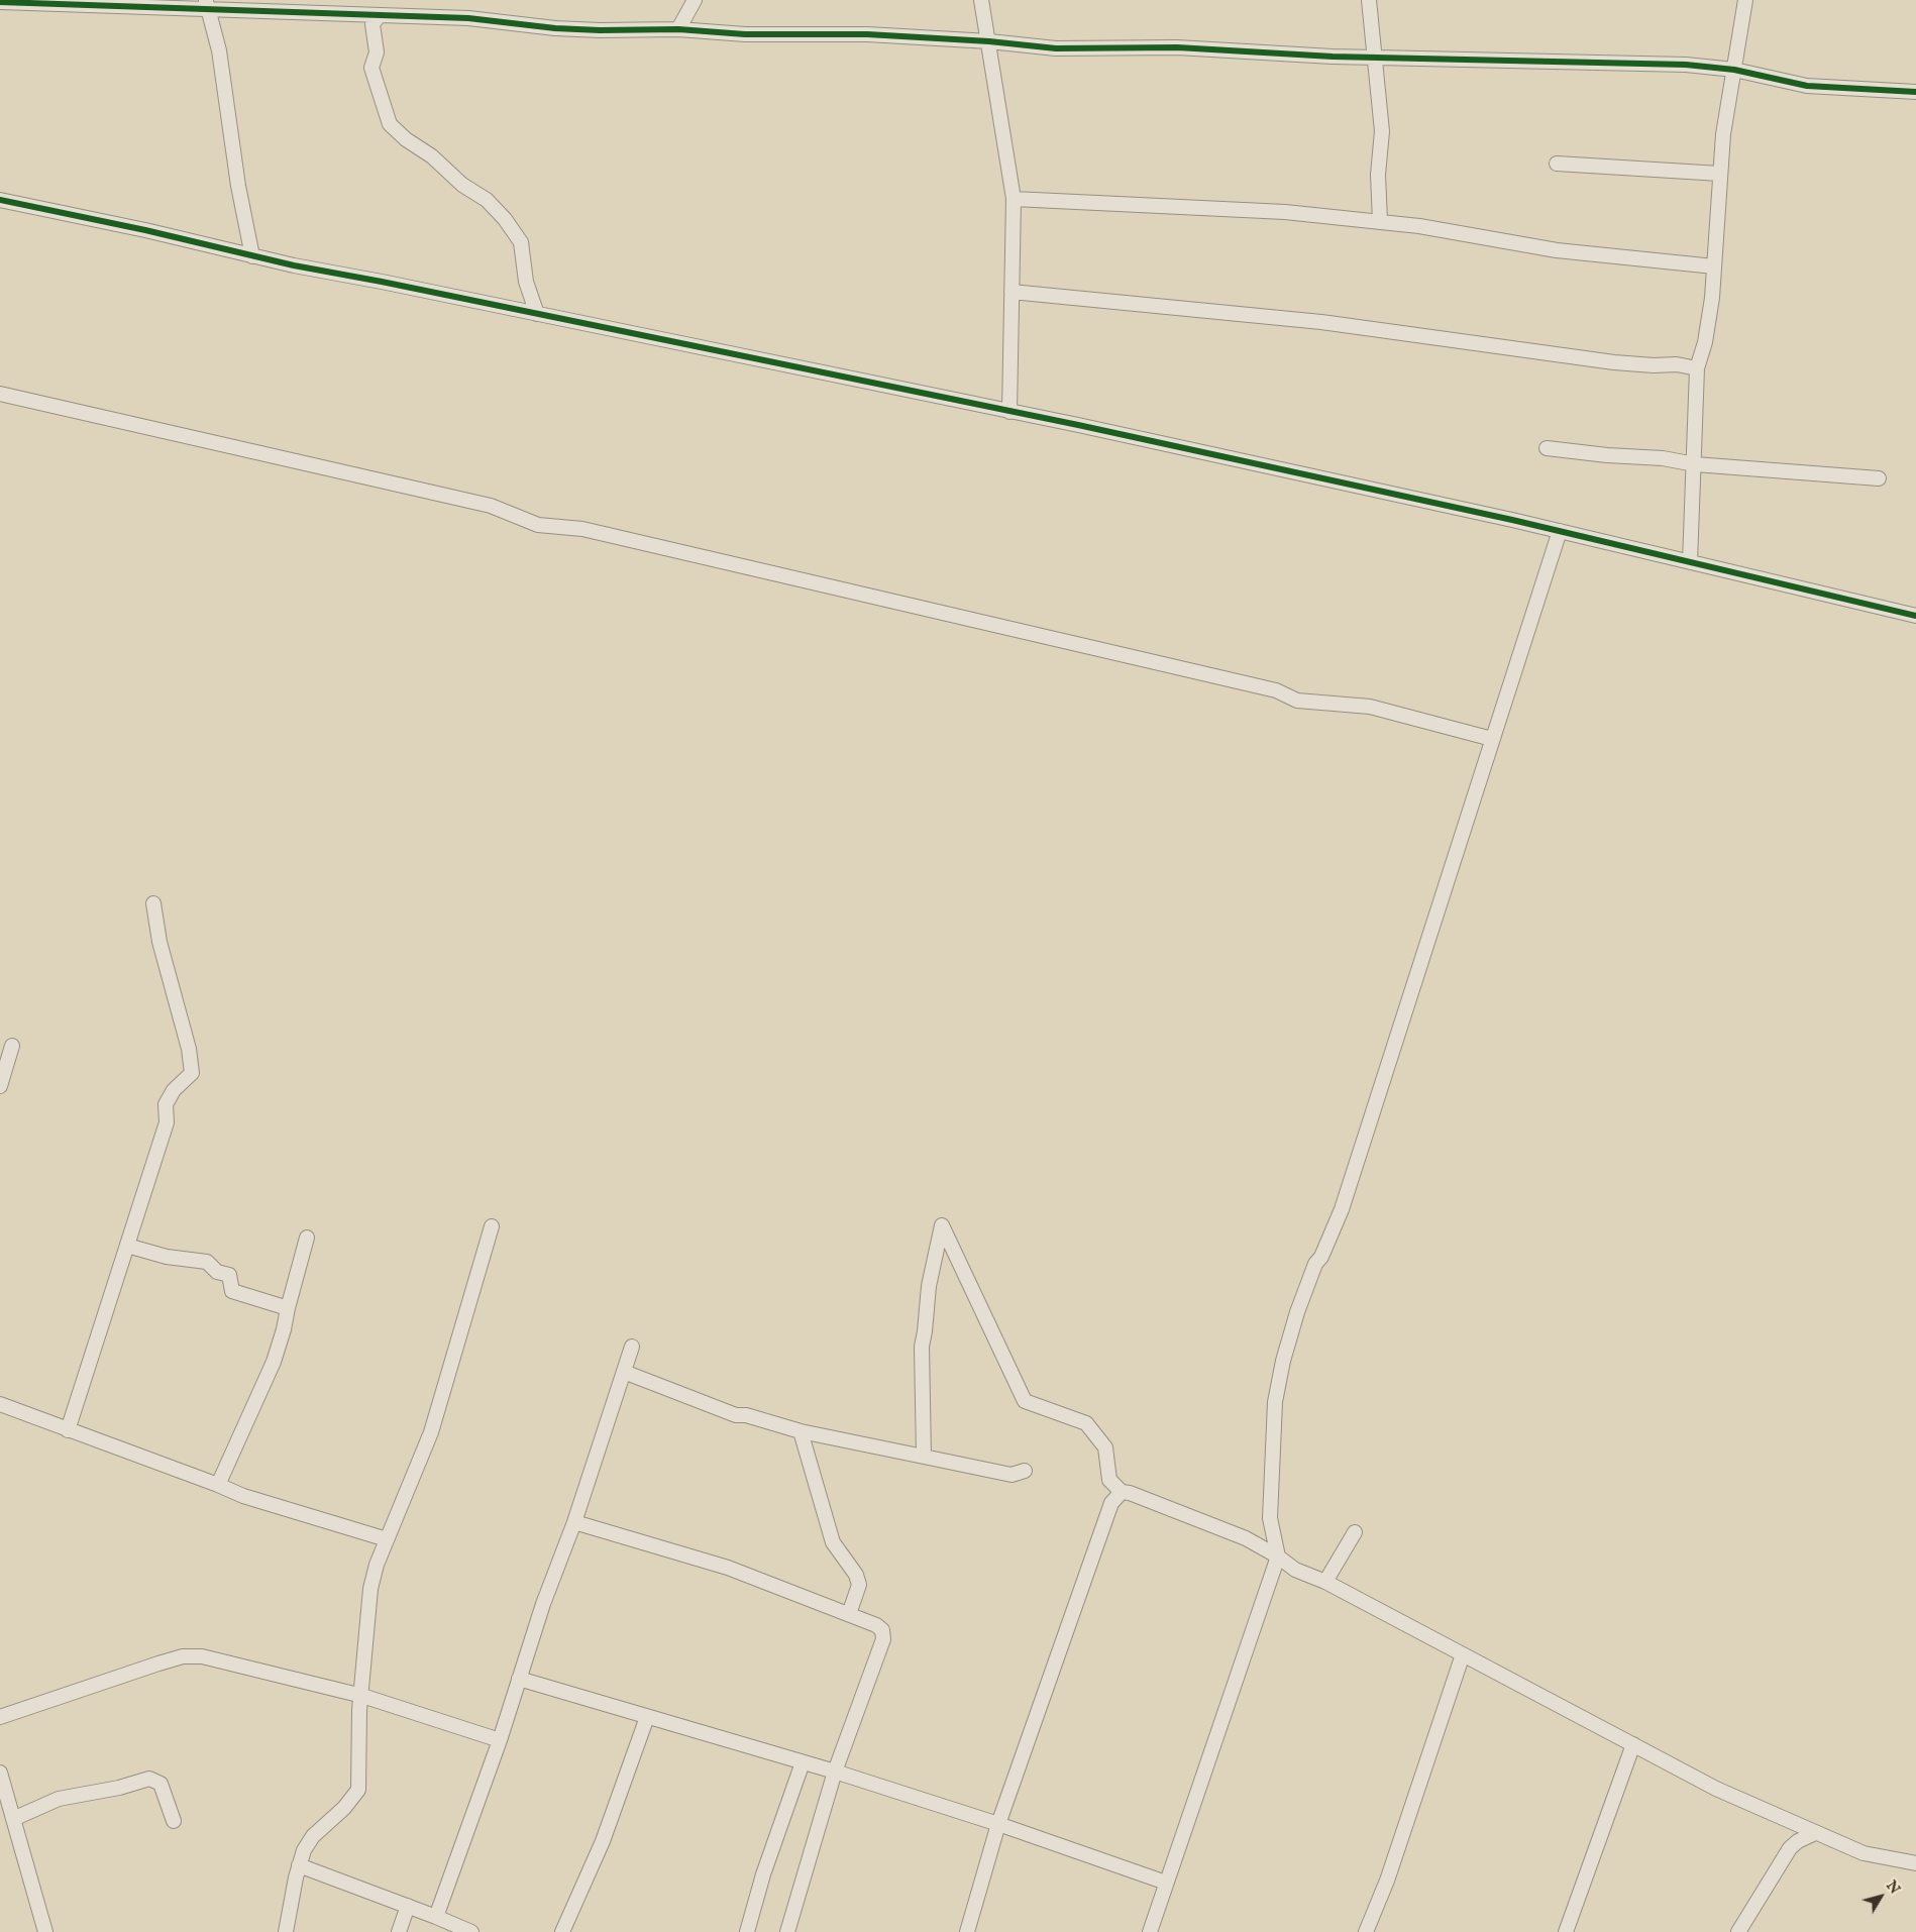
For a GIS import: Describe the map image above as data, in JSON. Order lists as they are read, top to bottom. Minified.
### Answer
{"north":"top right"}
